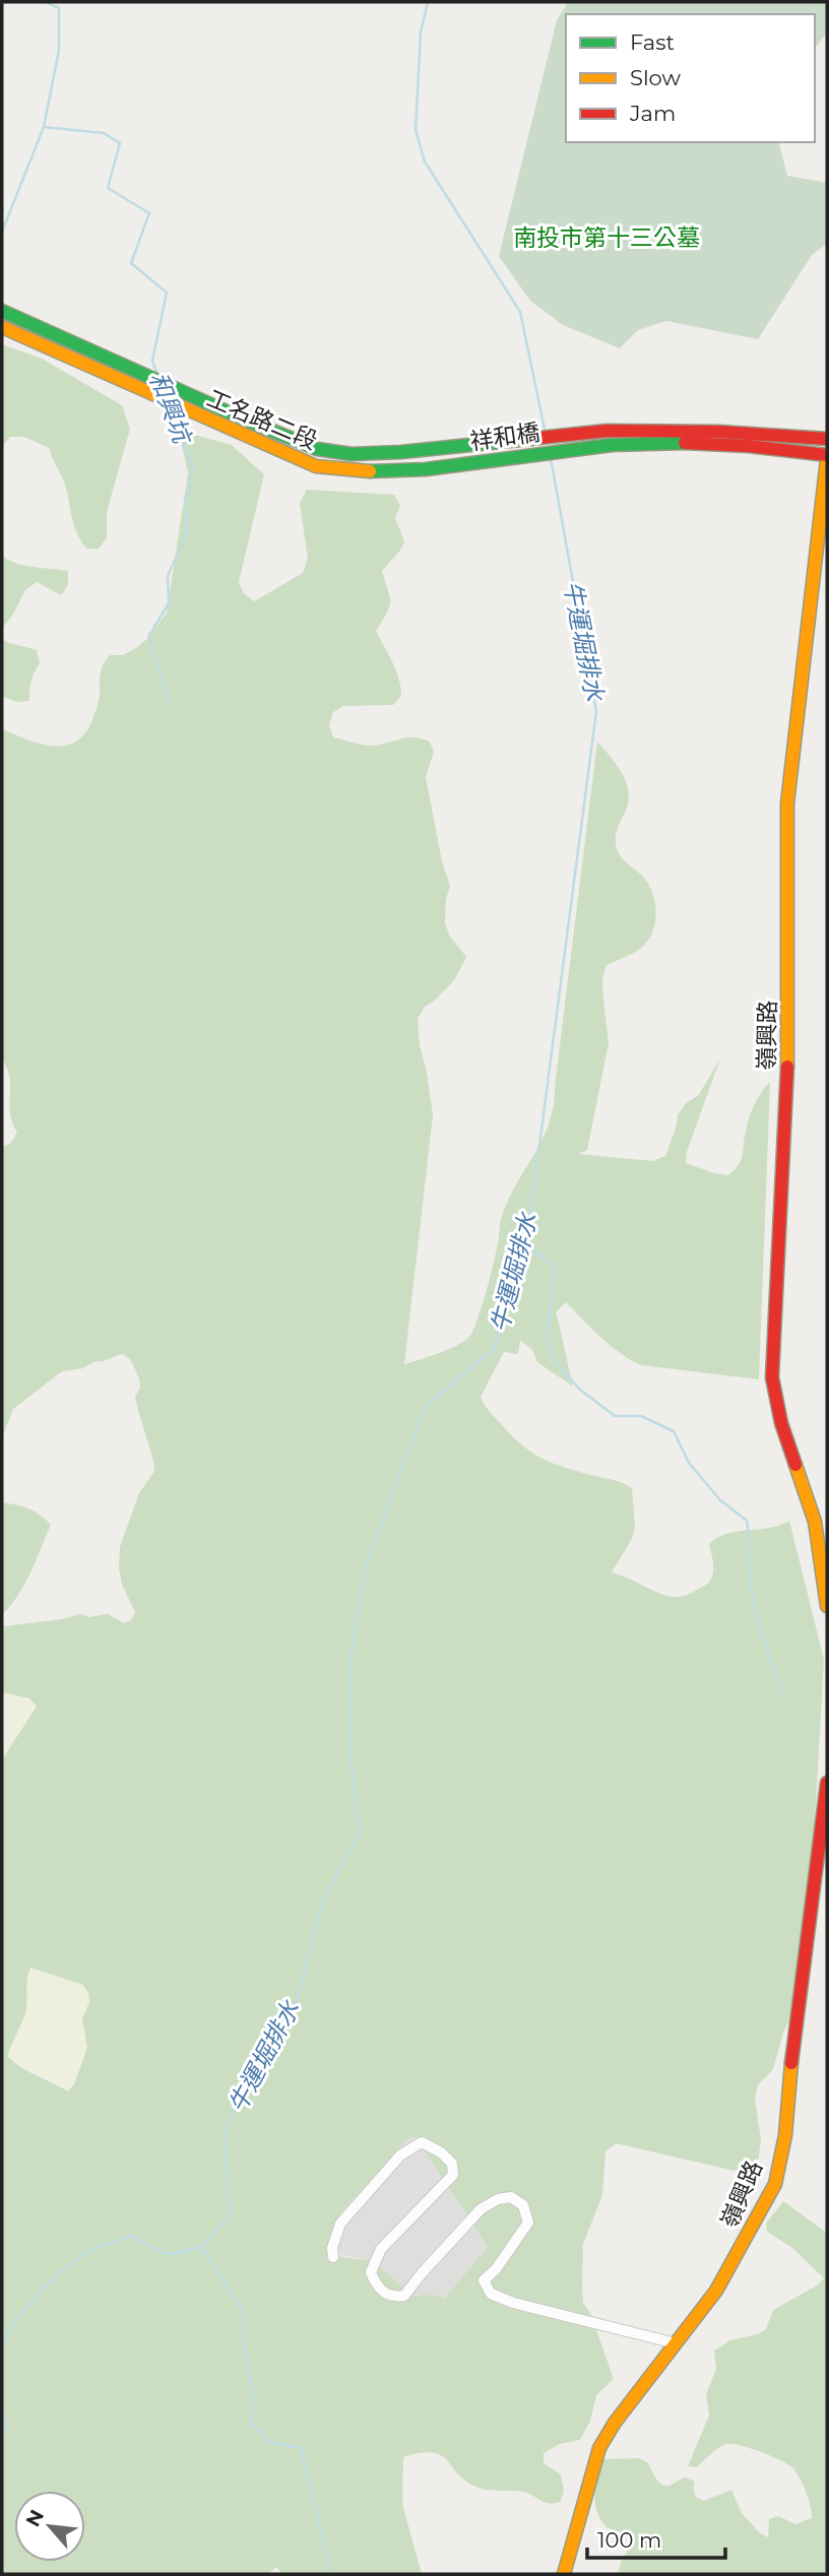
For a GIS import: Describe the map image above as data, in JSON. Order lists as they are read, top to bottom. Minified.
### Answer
{"streets":{"main road":["工名路二段","祥和橋","嶺興路"]},"crossings":[["工名路二段","祥和橋"],["祥和橋","嶺興路"]],"water":["和興坑","牛運堀排水"],"parks":["南投市第十三公墓"],"legend":["Fast","Slow","Jam"],"scale_bar":"100 m","north":"top left"}
